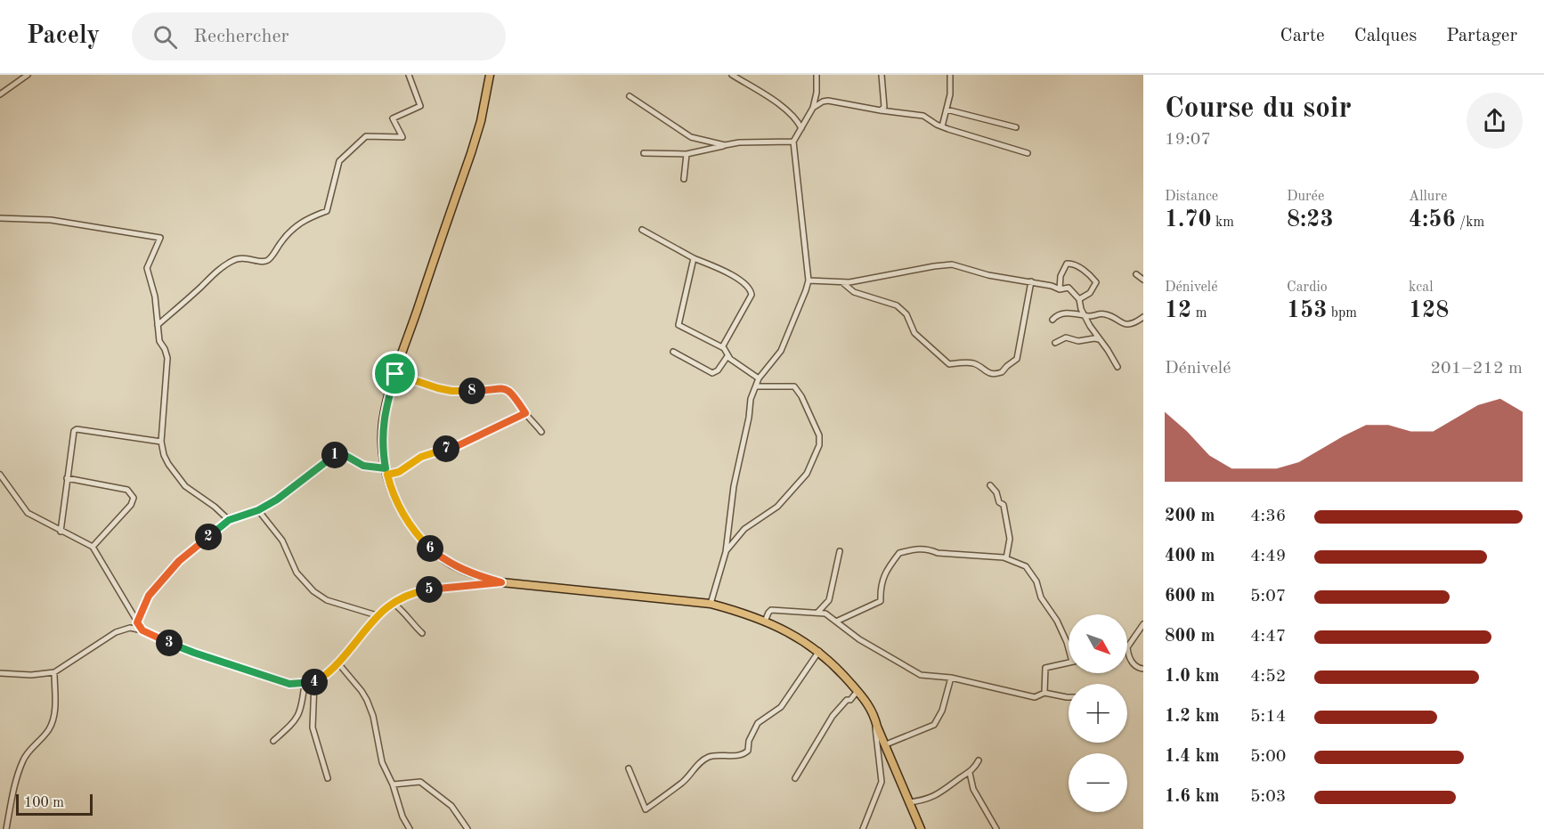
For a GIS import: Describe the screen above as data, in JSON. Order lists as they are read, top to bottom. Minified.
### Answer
{"scale_bar":"100 m","north":"bottom right","page":{"header":"Pacely","search":"Rechercher","nav":["Carte","Calques","Partager"],"heading":["Course du soir","19:07"],"stats":[["Distance","1.70 km"],["Durée","8:23"],["Allure","4:56 /km"],["Dénivelé","12 m"],["Cardio","153 bpm"],["kcal","128"]],"chart":["Dénivelé","201–212 m"],"pins":["8","7","1","2","6","5","3","4"],"list":[{"name":"200 m","note":"4:36"},{"name":"400 m","note":"4:49"},{"name":"600 m","note":"5:07"},{"name":"800 m","note":"4:47"},{"name":"1.0 km","note":"4:52"},{"name":"1.2 km","note":"5:14"},{"name":"1.4 km","note":"5:00"},{"name":"1.6 km","note":"5:03"}],"map_buttons":["+","−"],"scale":"100 m"}}
